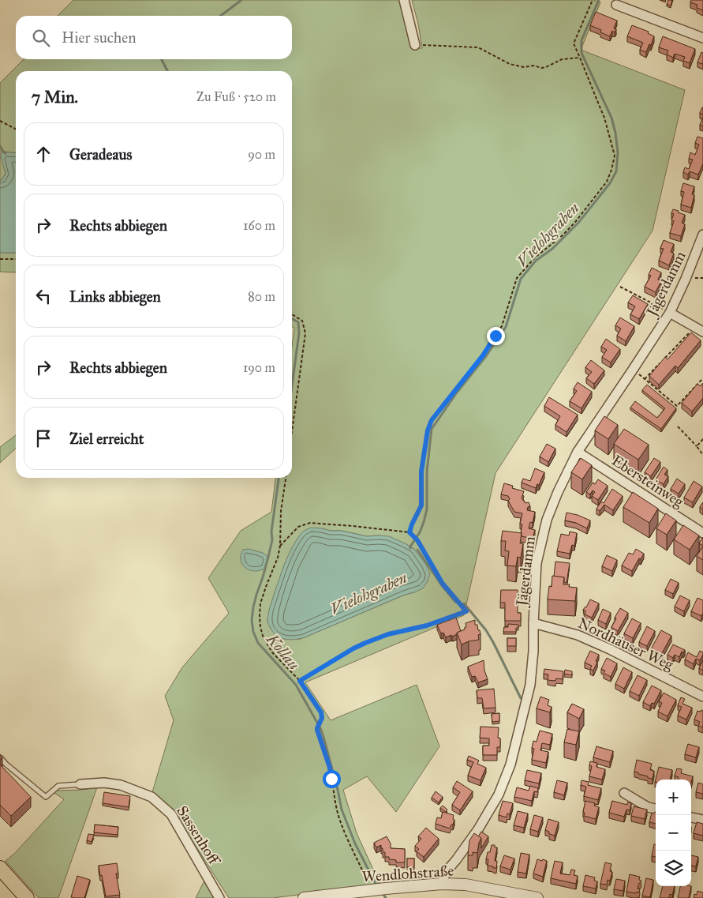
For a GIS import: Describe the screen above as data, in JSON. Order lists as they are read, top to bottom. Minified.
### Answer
{"streets":{"street":["Jägerdamm","Ebersteinweg","Nordhäuser Weg","Sassenhoff","Wendlohstraße"]},"crossings":[["Jägerdamm","Ebersteinweg"],["Jägerdamm","Nordhäuser Weg"],["Jägerdamm","Wendlohstraße"]],"water":["Vielohgraben","Kollau"],"page":{"search":"Hier suchen","heading":["7 Min.","Zu Fuß · 520 m"],"list":[["Geradeaus","90 m"],["Rechts abbiegen","160 m"],["Links abbiegen","80 m"],["Rechts abbiegen","190 m"],"Ziel erreicht"],"map_buttons":["+","−"]}}
